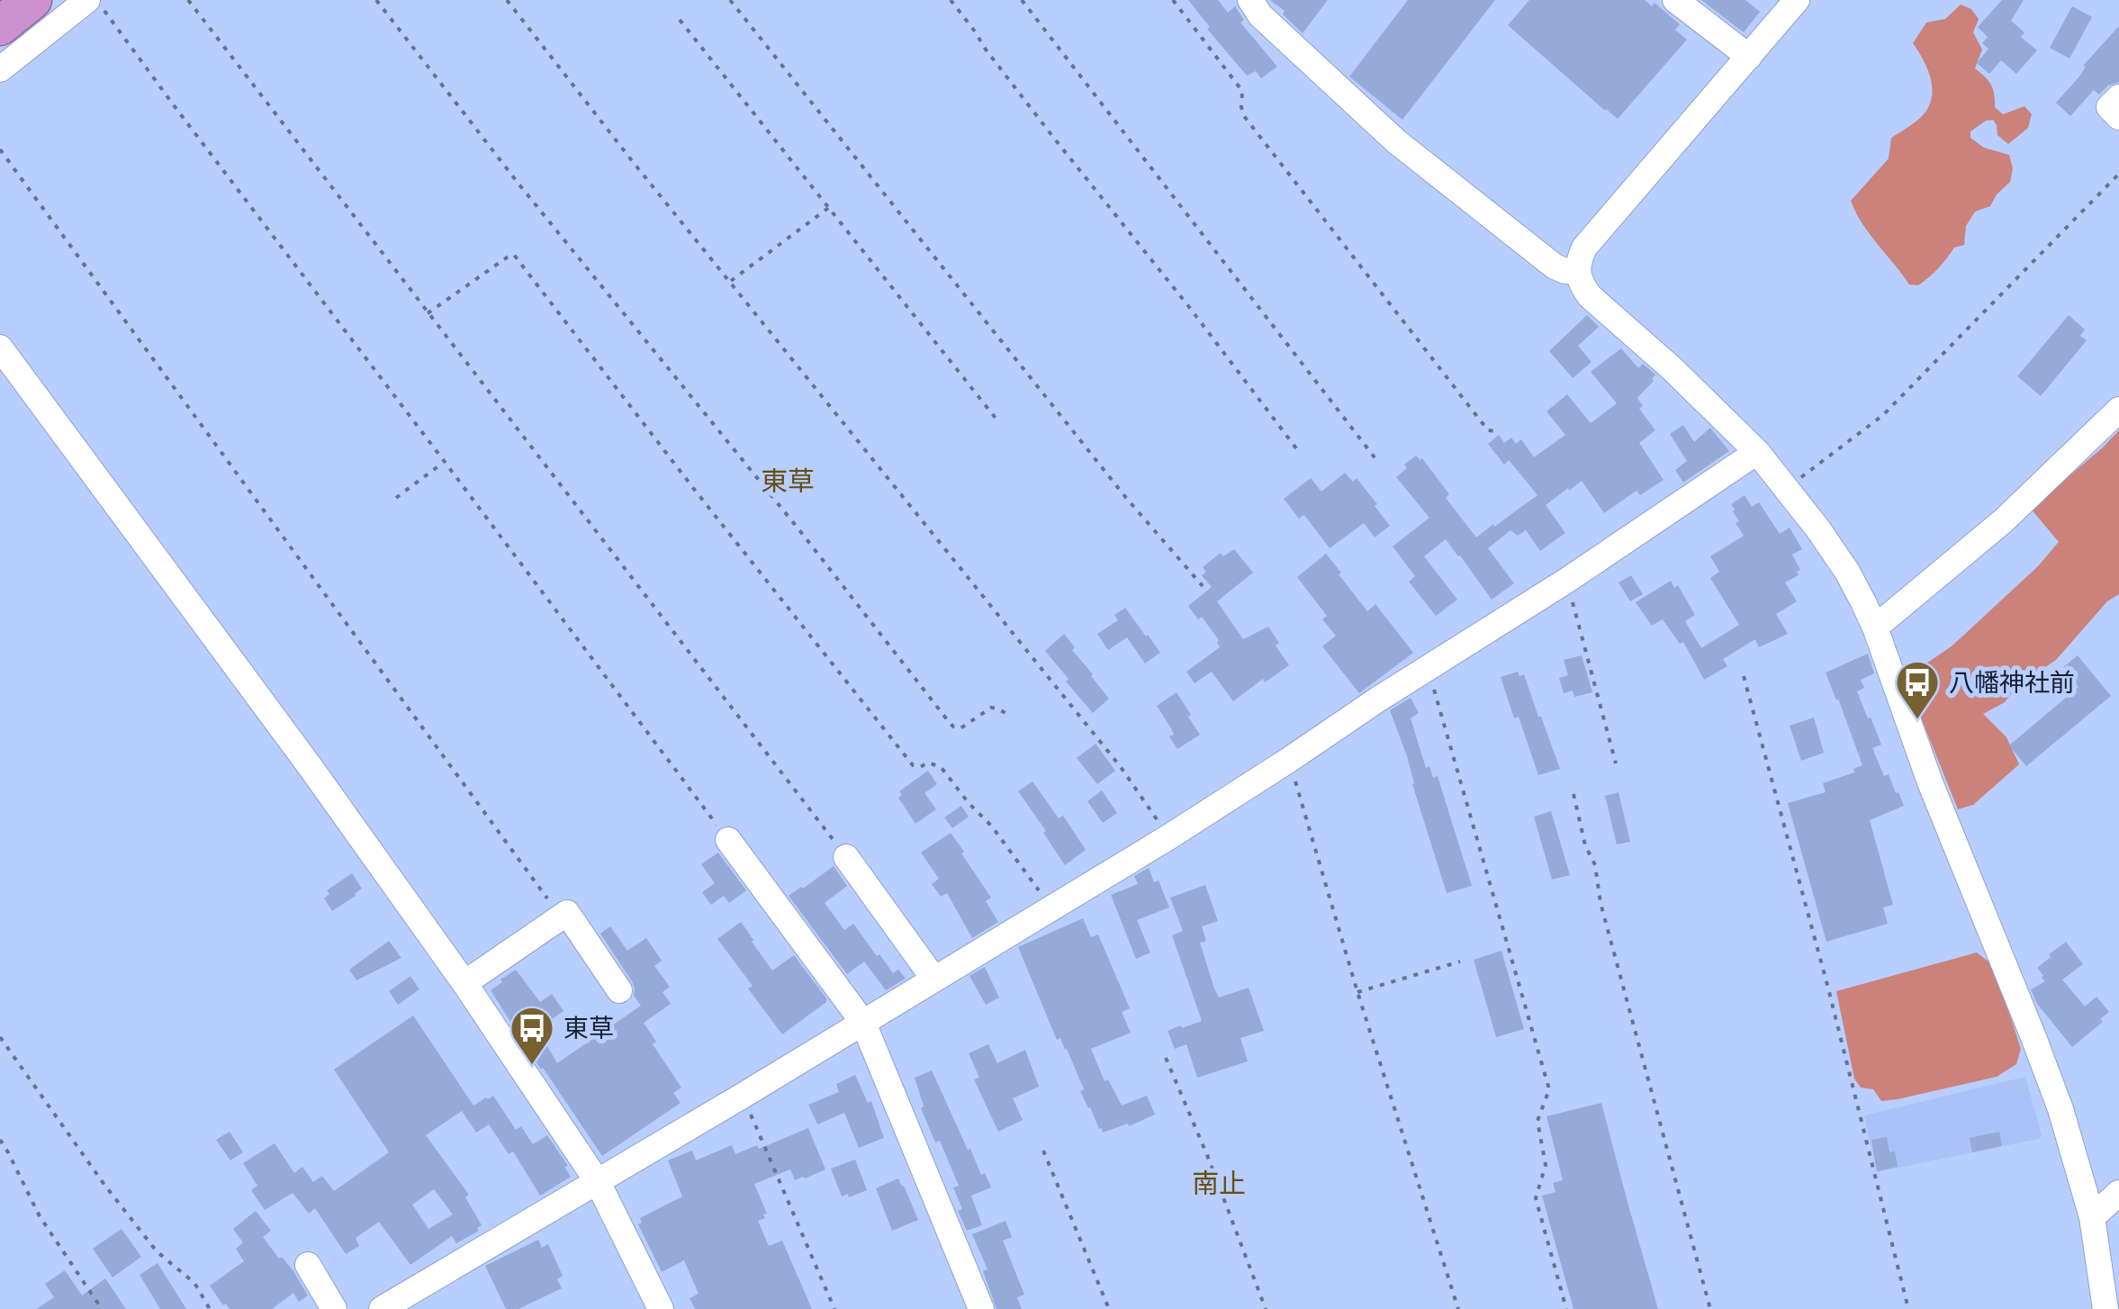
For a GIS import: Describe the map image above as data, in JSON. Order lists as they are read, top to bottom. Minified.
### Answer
{"districts":["東草","南止"],"places":{"bus stop":["八幡神社前","東草"]}}
